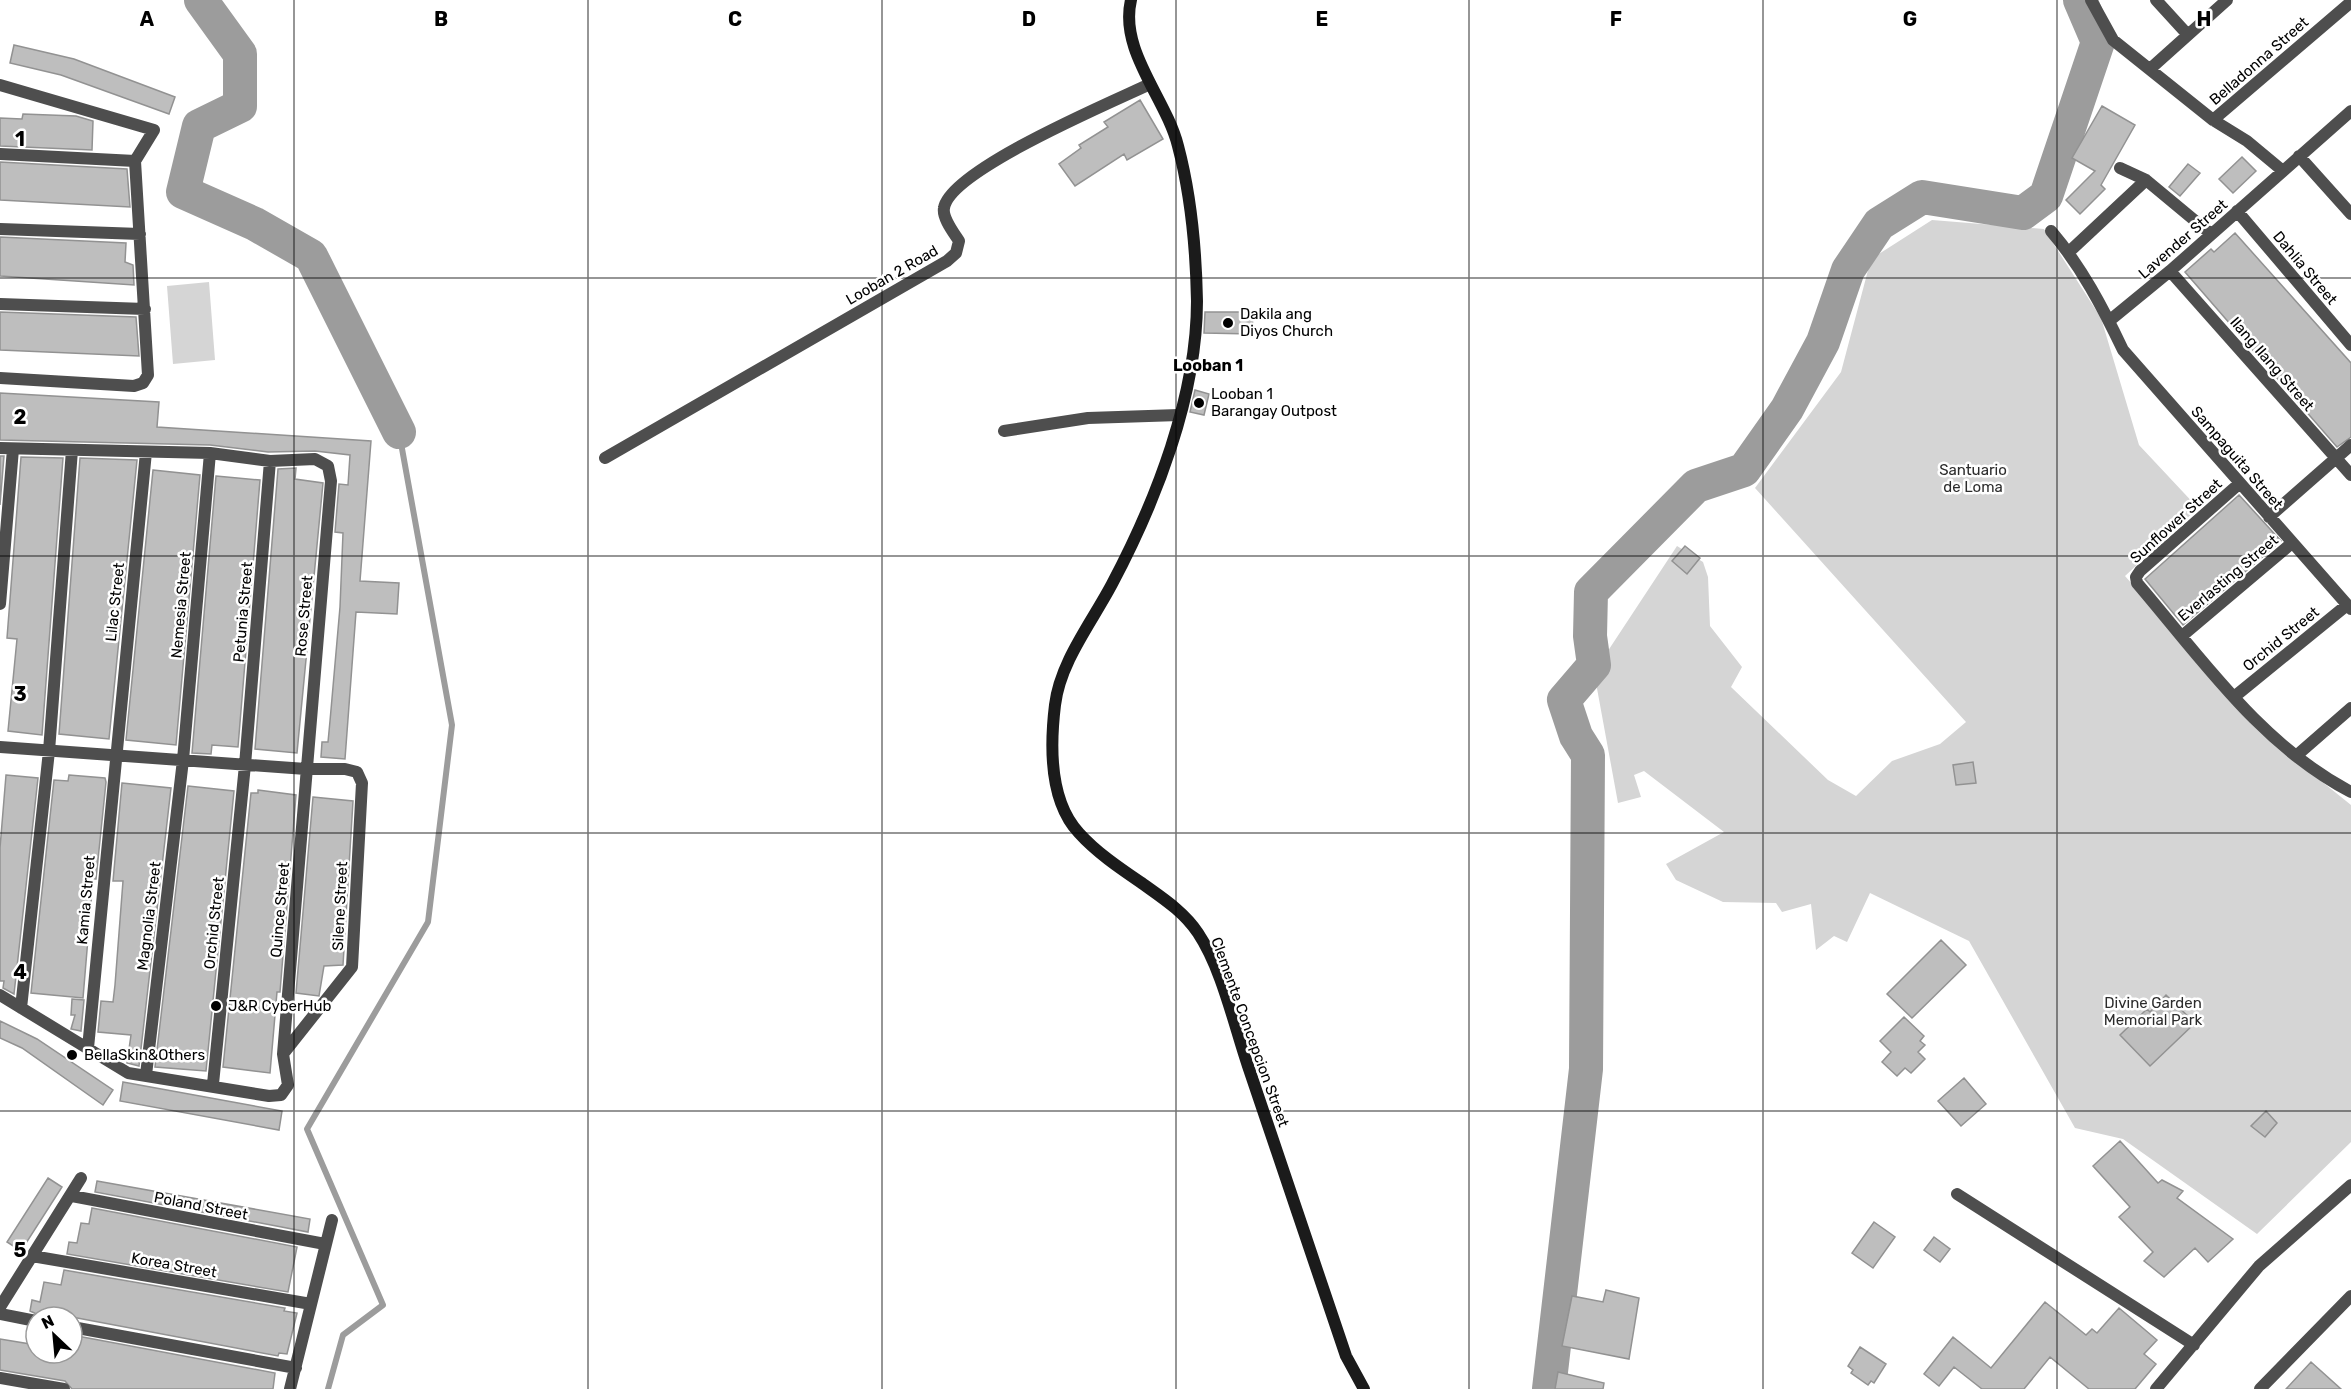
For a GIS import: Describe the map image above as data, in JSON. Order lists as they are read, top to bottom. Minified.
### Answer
{"streets":{"street":["Belladonna Street","Lavender Street","Dahlia Street","Looban 2 Road","Ilang Ilang Street","Sampaguita Street","Sunflower Street","Everlasting Street","Lilac Street","Nemesia Street","Petunia Street","Rose Street","Orchid Street","Kamia Street","Silene Street","Quince Street","Magnolia Street","Clemente Concepcion Street","Poland Street","Korea Street"]},"crossings":[["Lavender Street","Dahlia Street"],["Lavender Street","Ilang Ilang Street"],["Lavender Street","Sampaguita Street"],["Looban 2 Road","Clemente Concepcion Street"],["Sampaguita Street","Sunflower Street"],["Sampaguita Street","Everlasting Street"],["Sampaguita Street","Orchid Street"],["Sunflower Street","Everlasting Street"],["Lilac Street","Kamia Street"],["Nemesia Street","Magnolia Street"],["Petunia Street","Rose Street"],["Petunia Street","Orchid Street"],["Rose Street","Silene Street"],["Rose Street","Quince Street"],["Orchid Street","Quince Street"],["Silene Street","Quince Street"]],"districts":["Looban 1"],"parks":["Santuario de Loma","Divine Garden Memorial Park"],"places":["Dakila ang Diyos Church","Looban 1 Barangay Outpost","J&R CyberHub","BellaSkin&Others"],"north":"top left","grid":{"columns":["A","B","C","D","E","F","G","H"],"rows":["1","2","3","4","5"]}}
